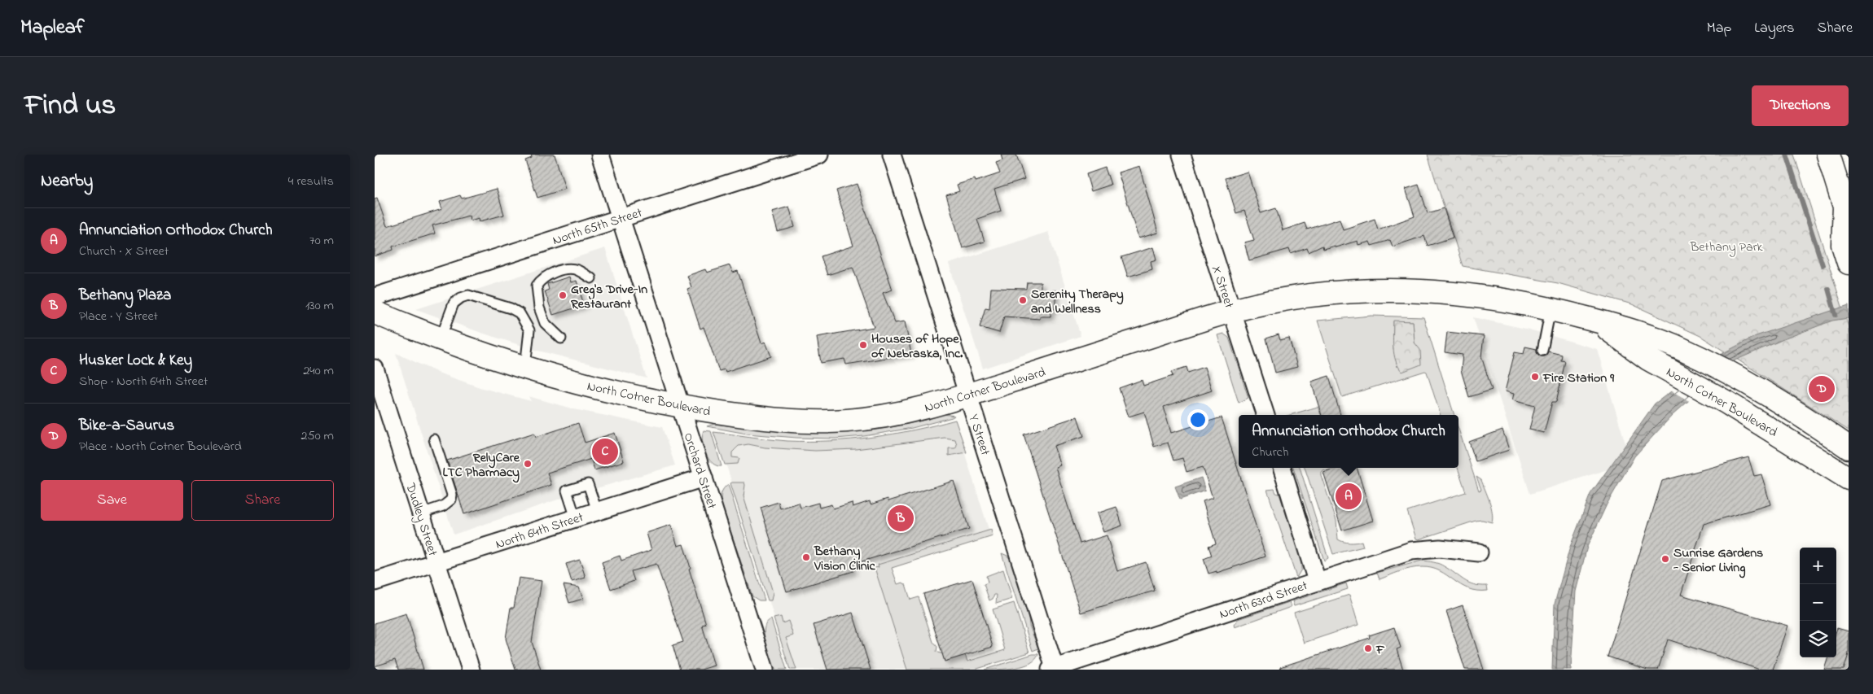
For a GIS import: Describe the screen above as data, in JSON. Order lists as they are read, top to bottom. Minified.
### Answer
{"streets":{"main road":["North Cotner Boulevard"],"street":["North 65th Street","X Street","Y Street","Orchard Street","Dudley Street","North 64th Street","North 63rd Street"]},"crossings":[["North 65th Street","Orchard Street"],["X Street","North Cotner Boulevard"],["North Cotner Boulevard","Y Street"],["North Cotner Boulevard","Orchard Street"],["Y Street","North 63rd Street"],["Orchard Street","North 64th Street"],["Dudley Street","North 64th Street"]],"parks":["Bethany Park"],"places":["Greg's Drive-In Restaurant","Serenity Therapy and Wellness","Houses of Hope of Nebraska, Inc.","Fire Station 9","RelyCare LTC Pharmacy","Bethany Vision Clinic","Sunrise Gardens - Senior Living","F"],"page":{"header":"Mapleaf","nav":["Map","Layers","Share"],"title":"Find us","buttons":["Directions",["Save","Share"]],"heading":["Nearby","4 results"],"list":[{"mark":"A","name":"Annunciation Orthodox Church","note":"Church · X Street","value":"70 m"},{"mark":"B","name":"Bethany Plaza","note":"Place · Y Street","value":"130 m"},{"mark":"C","name":"Husker Lock & Key","note":"Shop · North 64th Street","value":"240 m"},{"mark":"D","name":"Bike-a-Saurus","note":"Place · North Cotner Boulevard","value":"250 m"}],"pins":["D","C","A","B"],"popup":["Annunciation Orthodox Church","Church"],"map_buttons":["+","−"]}}
